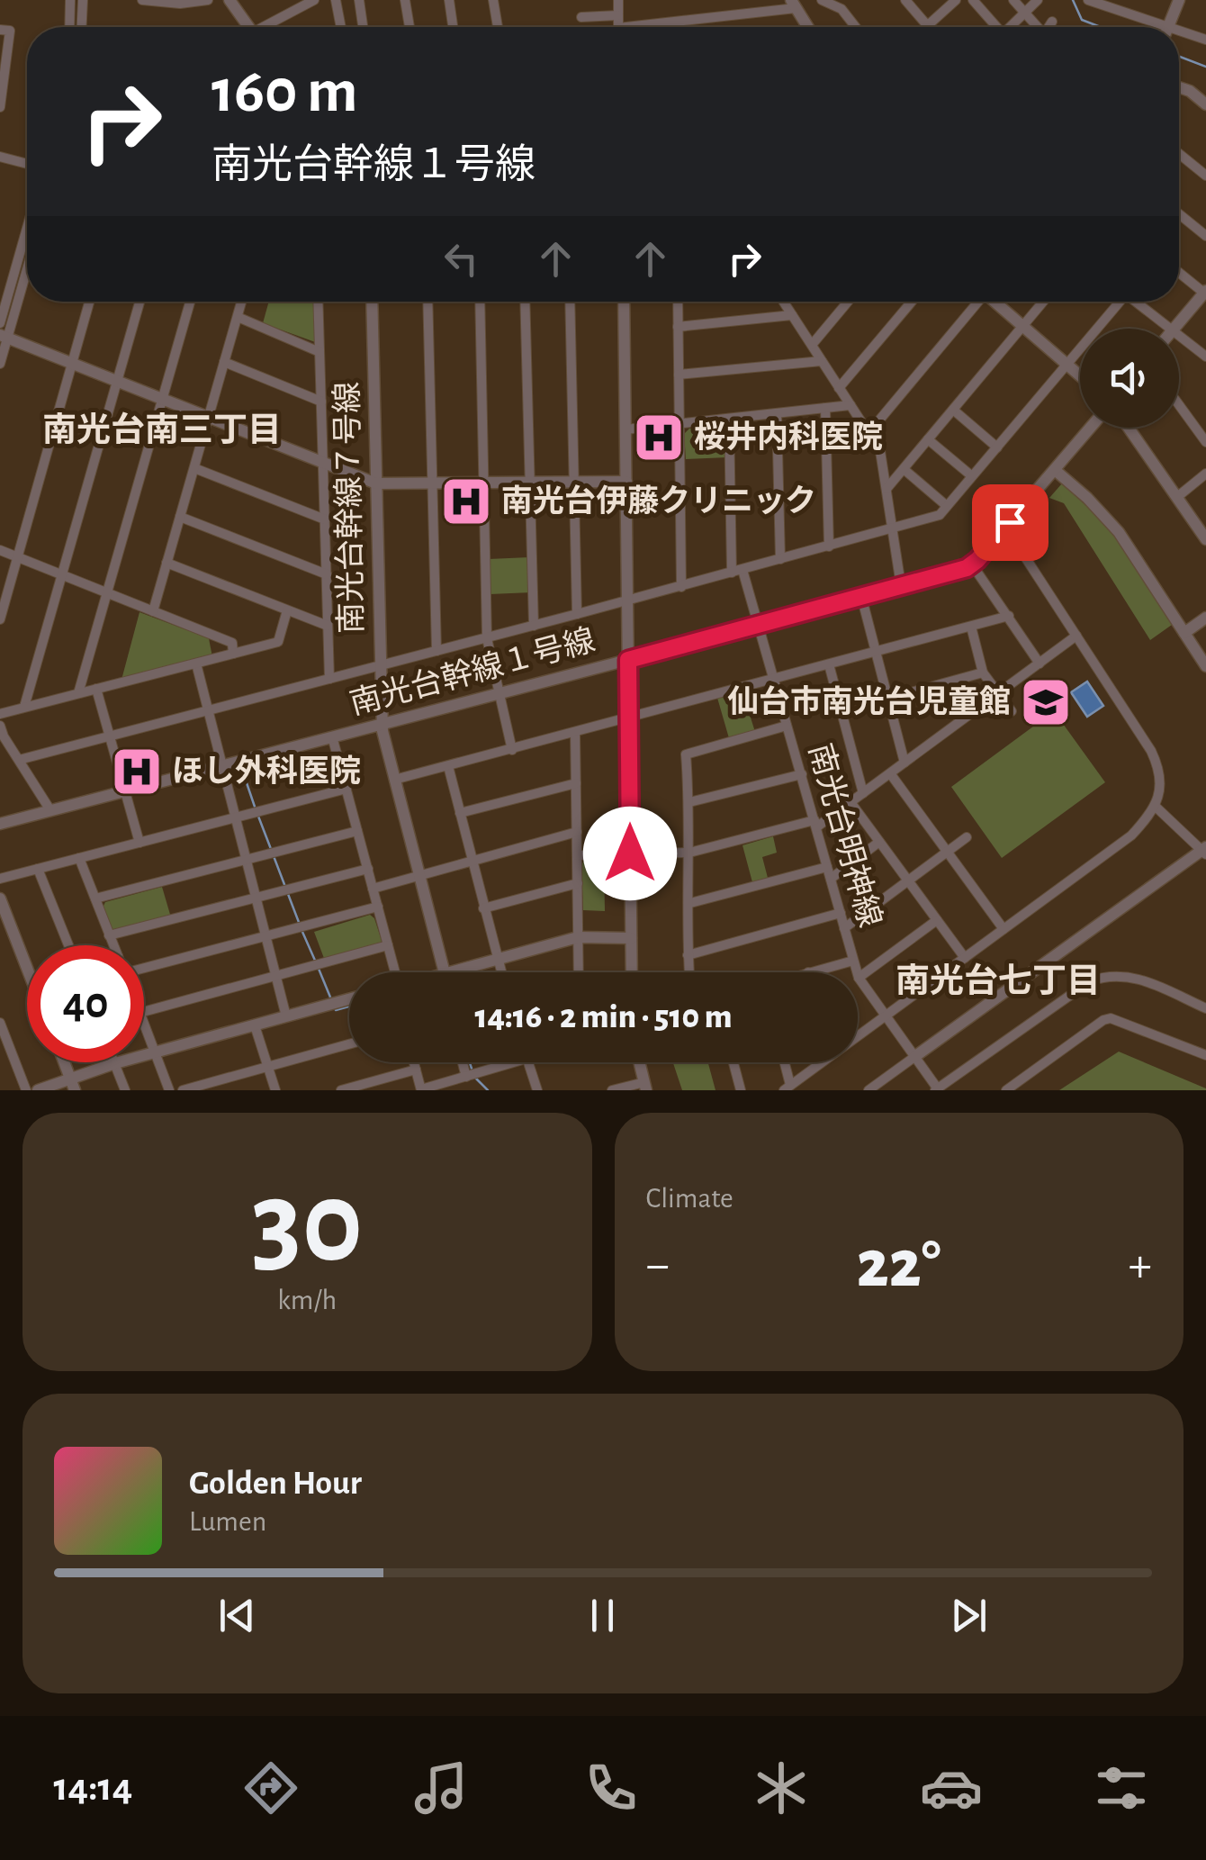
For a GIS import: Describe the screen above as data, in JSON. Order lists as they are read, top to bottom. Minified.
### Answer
{"streets":{"street":["南光台幹線７号線","南光台幹線１号線","南光台明神線"]},"crossings":[["南光台幹線７号線","南光台幹線１号線"],["南光台幹線１号線","南光台明神線"]],"districts":["南光台南三丁目","南光台七丁目"],"places":{"hospital":["桜井内科医院","南光台伊藤クリニック","ほし外科医院"],"school or university":["仙台市南光台児童館"]},"page":{"turn":["160 m","南光台幹線１号線"],"limit":"40","trip":"14:16 · 2 min · 510 m","tile":[["30","km/h"],"Climate"],"heat":["−","22°","+"],"song":["Golden Hour","Lumen"],"tabs":"14:14"}}
